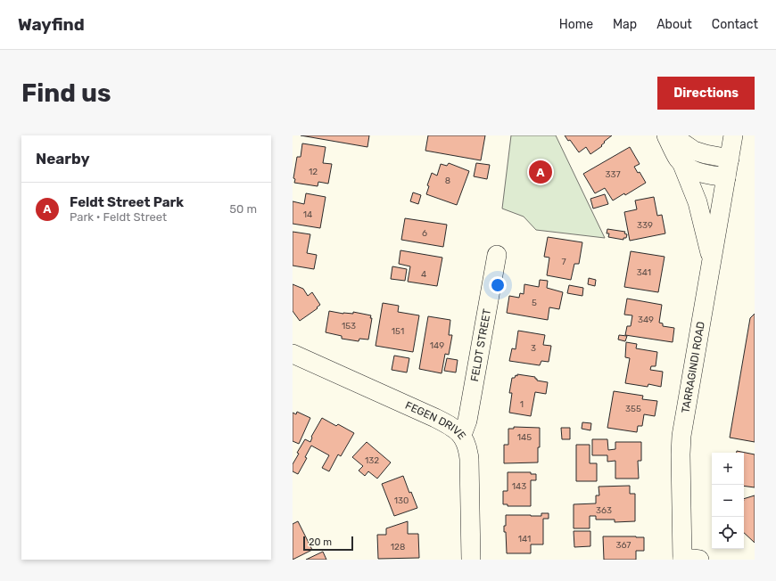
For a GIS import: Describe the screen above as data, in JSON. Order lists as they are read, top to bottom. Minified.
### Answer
{"streets":{"street":["FELDT STREET","TARRAGINDI ROAD","FEGEN DRIVE"]},"crossings":[["FELDT STREET","FEGEN DRIVE"]],"house_numbers":["12","337","8","14","339","6","7","341","4","5","349","153","151","149","3","1","355","145","132","143","130","363","141","367","128"],"scale_bar":"20 m","page":{"header":"Wayfind","nav":["Home","Map","About","Contact"],"buttons":"Directions","title":"Find us","heading":"Nearby","pins":"A","list":[{"mark":"A","name":"Feldt Street Park","note":"Park · Feldt Street","value":"50 m"}],"map_buttons":["+","−"],"scale":"20 m"}}
